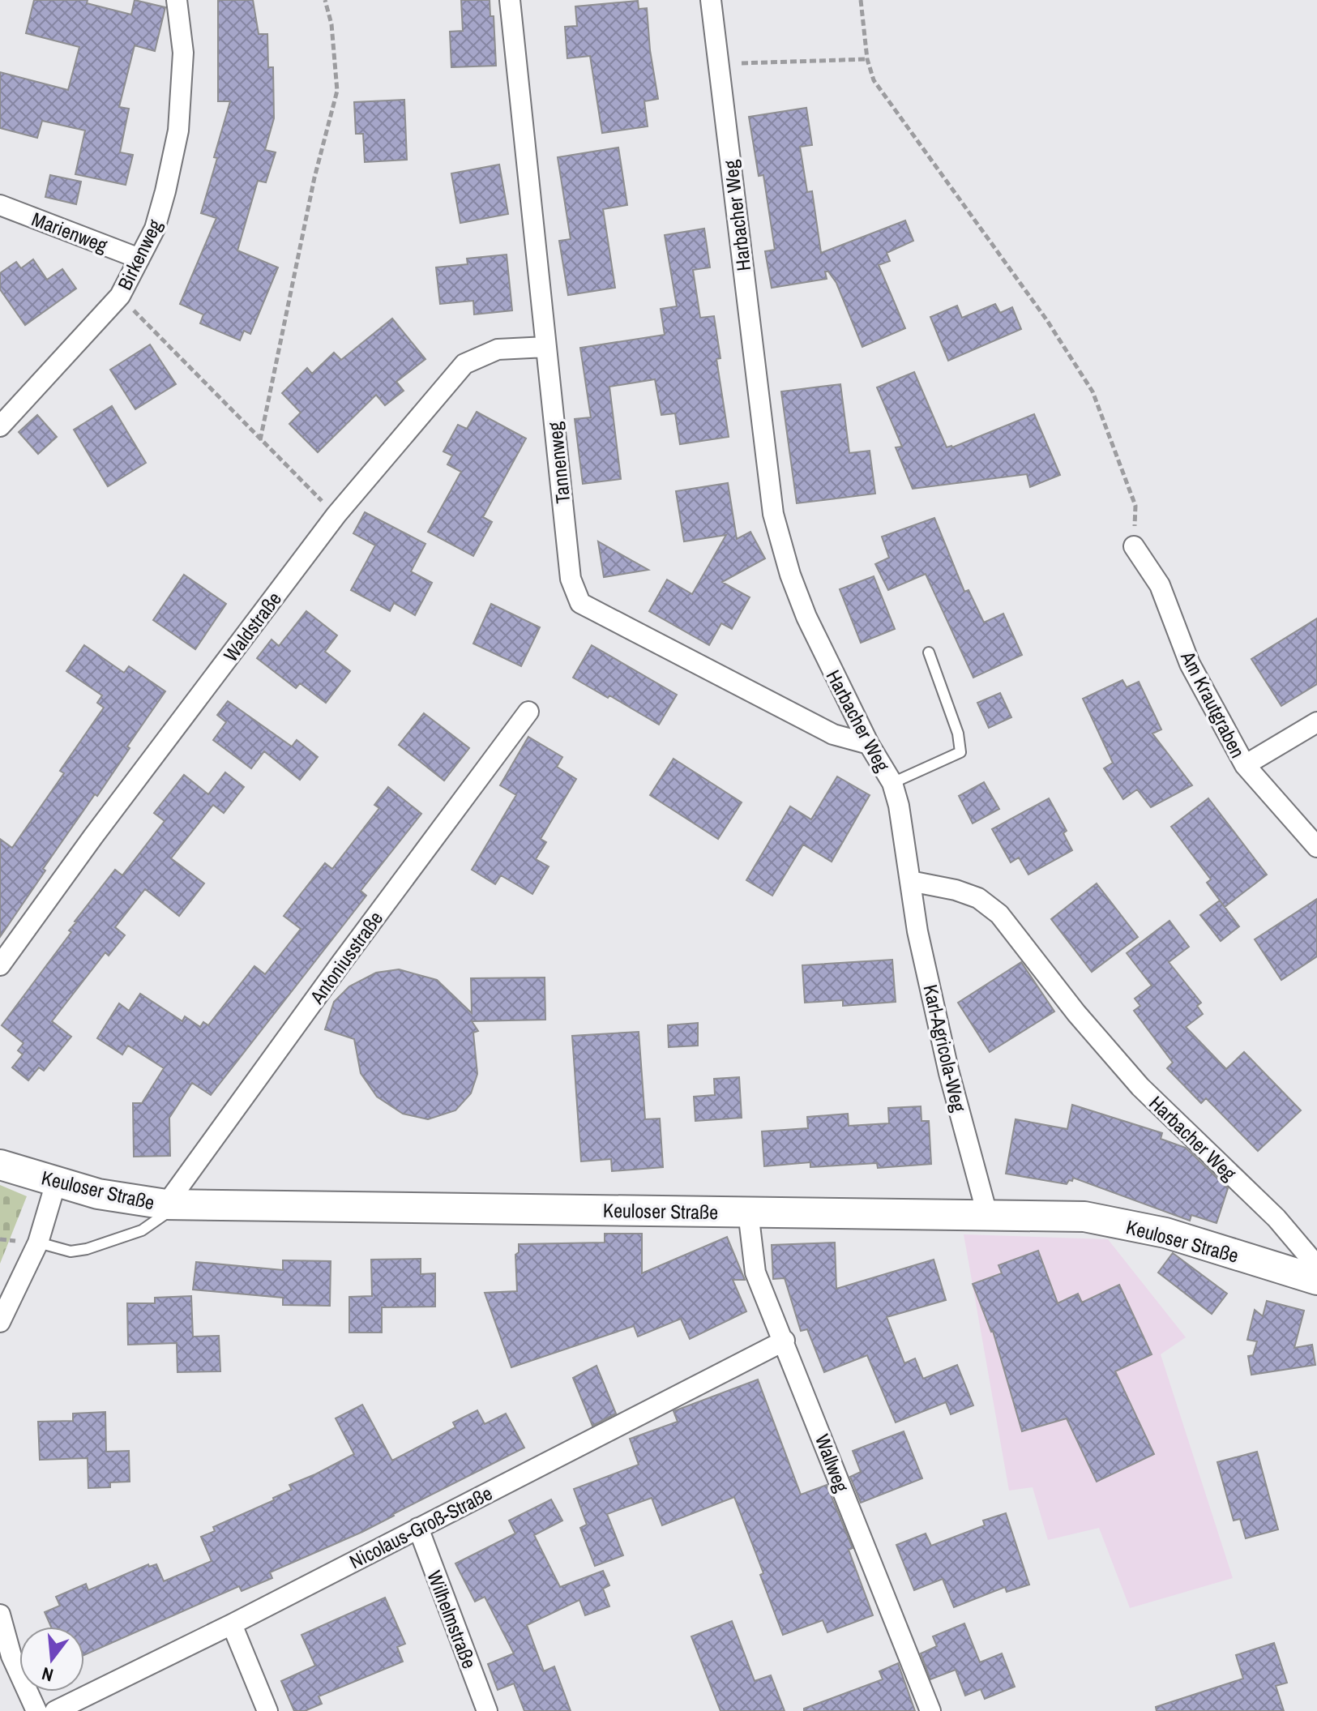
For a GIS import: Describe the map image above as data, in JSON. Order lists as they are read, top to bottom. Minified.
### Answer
{"streets":{"street":["Harbacher Weg","Marienweg","Birkenweg","Tannenweg","Waldstraße","Am Krautgraben","Antoniusstraße","Karl-Agricola-Weg","Keuloser Straße","Wallweg","Nicolaus-Groß-Straße","Wilhelmstraße"]},"crossings":[["Harbacher Weg","Tannenweg"],["Harbacher Weg","Karl-Agricola-Weg"],["Marienweg","Birkenweg"],["Tannenweg","Waldstraße"],["Antoniusstraße","Keuloser Straße"],["Karl-Agricola-Weg","Keuloser Straße"],["Keuloser Straße","Wallweg"],["Wallweg","Nicolaus-Groß-Straße"],["Nicolaus-Groß-Straße","Wilhelmstraße"]],"north":"bottom"}
